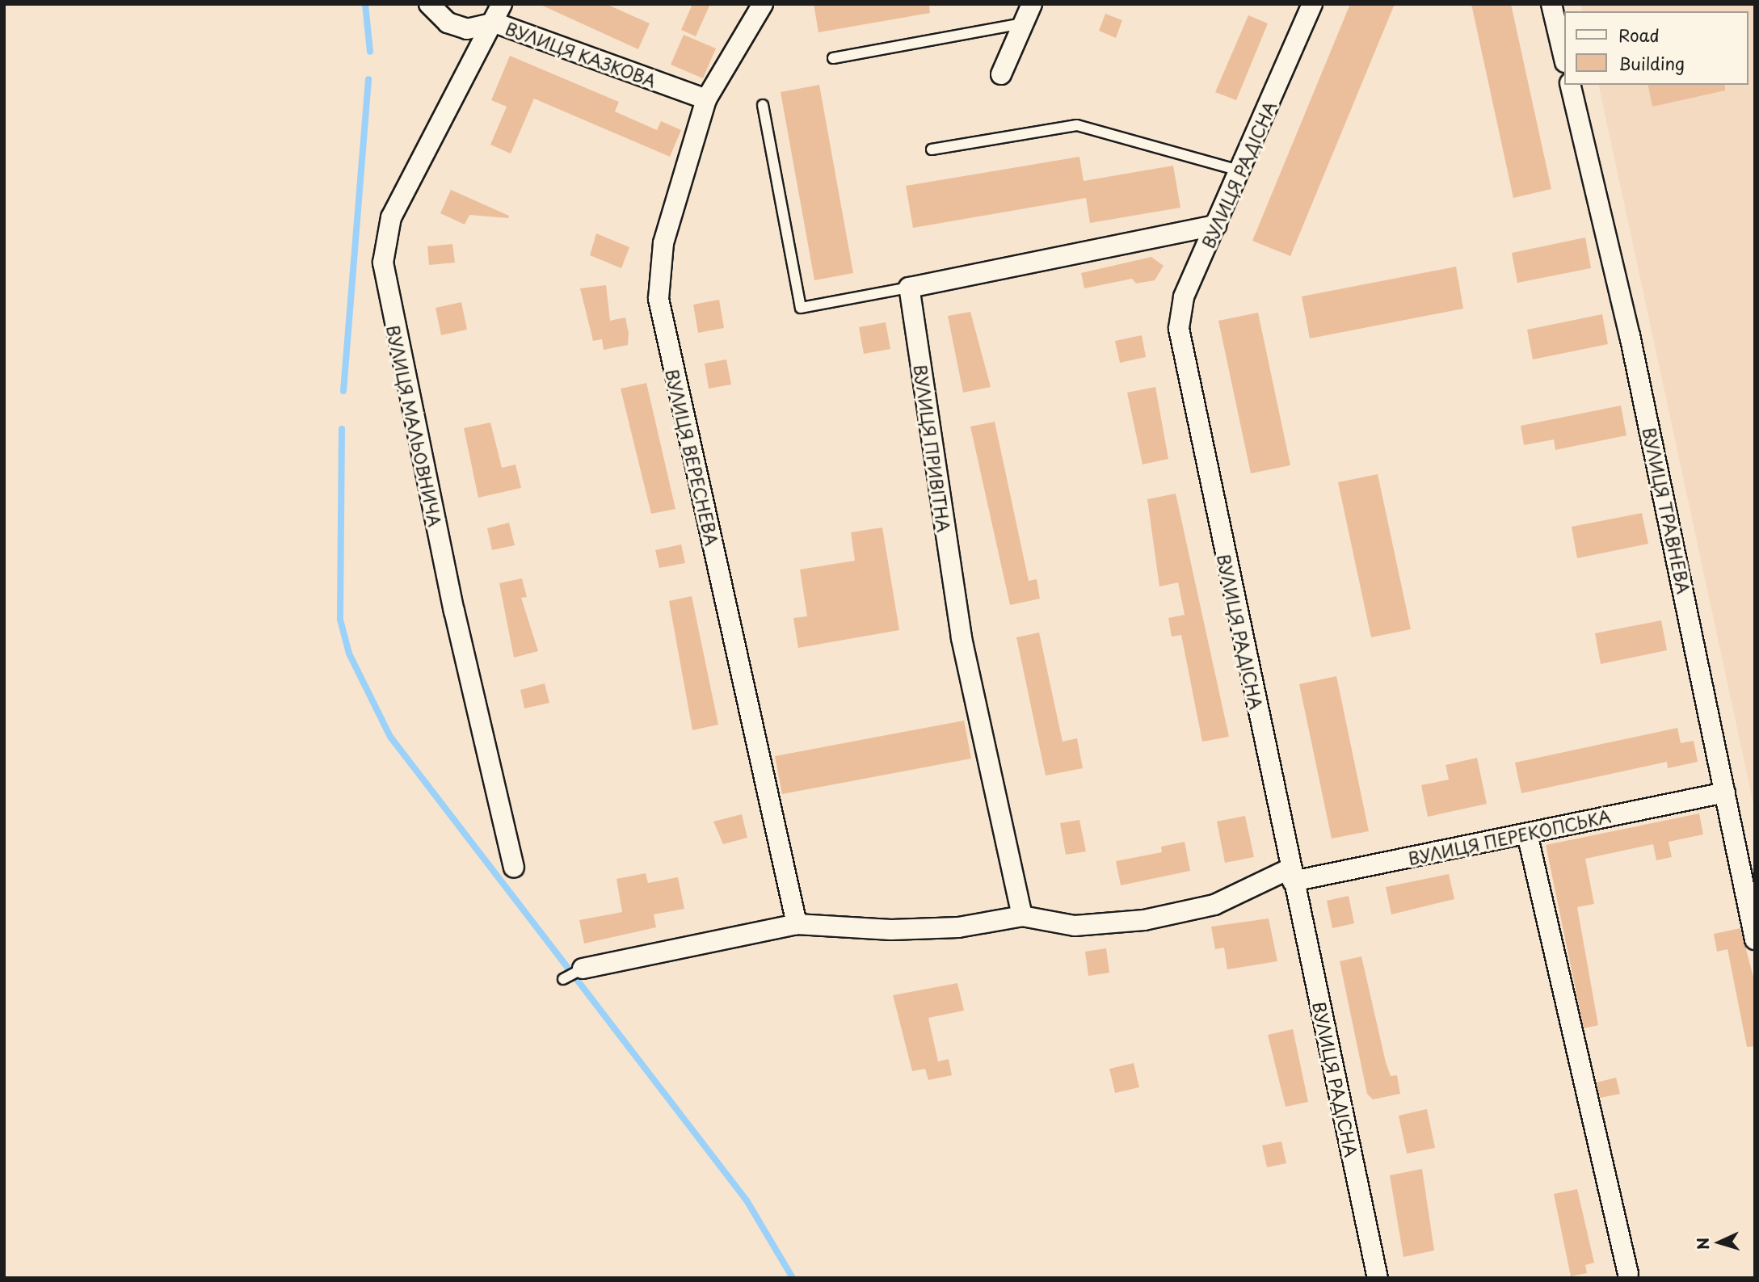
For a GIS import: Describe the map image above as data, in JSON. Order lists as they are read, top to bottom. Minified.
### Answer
{"streets":{"street":["ВУЛИЦЯ КАЗКОВА","ВУЛИЦЯ РАДІСНА","ВУЛИЦЯ МАЛЬОВНИЧА","ВУЛИЦЯ ПРИВІТНА","ВУЛИЦЯ ВЕРЕСНЕВА","ВУЛИЦЯ ТРАВНЕВА","ВУЛИЦЯ ПЕРЕКОПСЬКА"]},"crossings":[["ВУЛИЦЯ КАЗКОВА","ВУЛИЦЯ МАЛЬОВНИЧА"],["ВУЛИЦЯ КАЗКОВА","ВУЛИЦЯ ВЕРЕСНЕВА"],["ВУЛИЦЯ РАДІСНА","ВУЛИЦЯ ПЕРЕКОПСЬКА"],["ВУЛИЦЯ ПРИВІТНА","ВУЛИЦЯ ПЕРЕКОПСЬКА"],["ВУЛИЦЯ ВЕРЕСНЕВА","ВУЛИЦЯ ПЕРЕКОПСЬКА"],["ВУЛИЦЯ ТРАВНЕВА","ВУЛИЦЯ ПЕРЕКОПСЬКА"]],"legend":["Road","Building"],"north":"left"}
